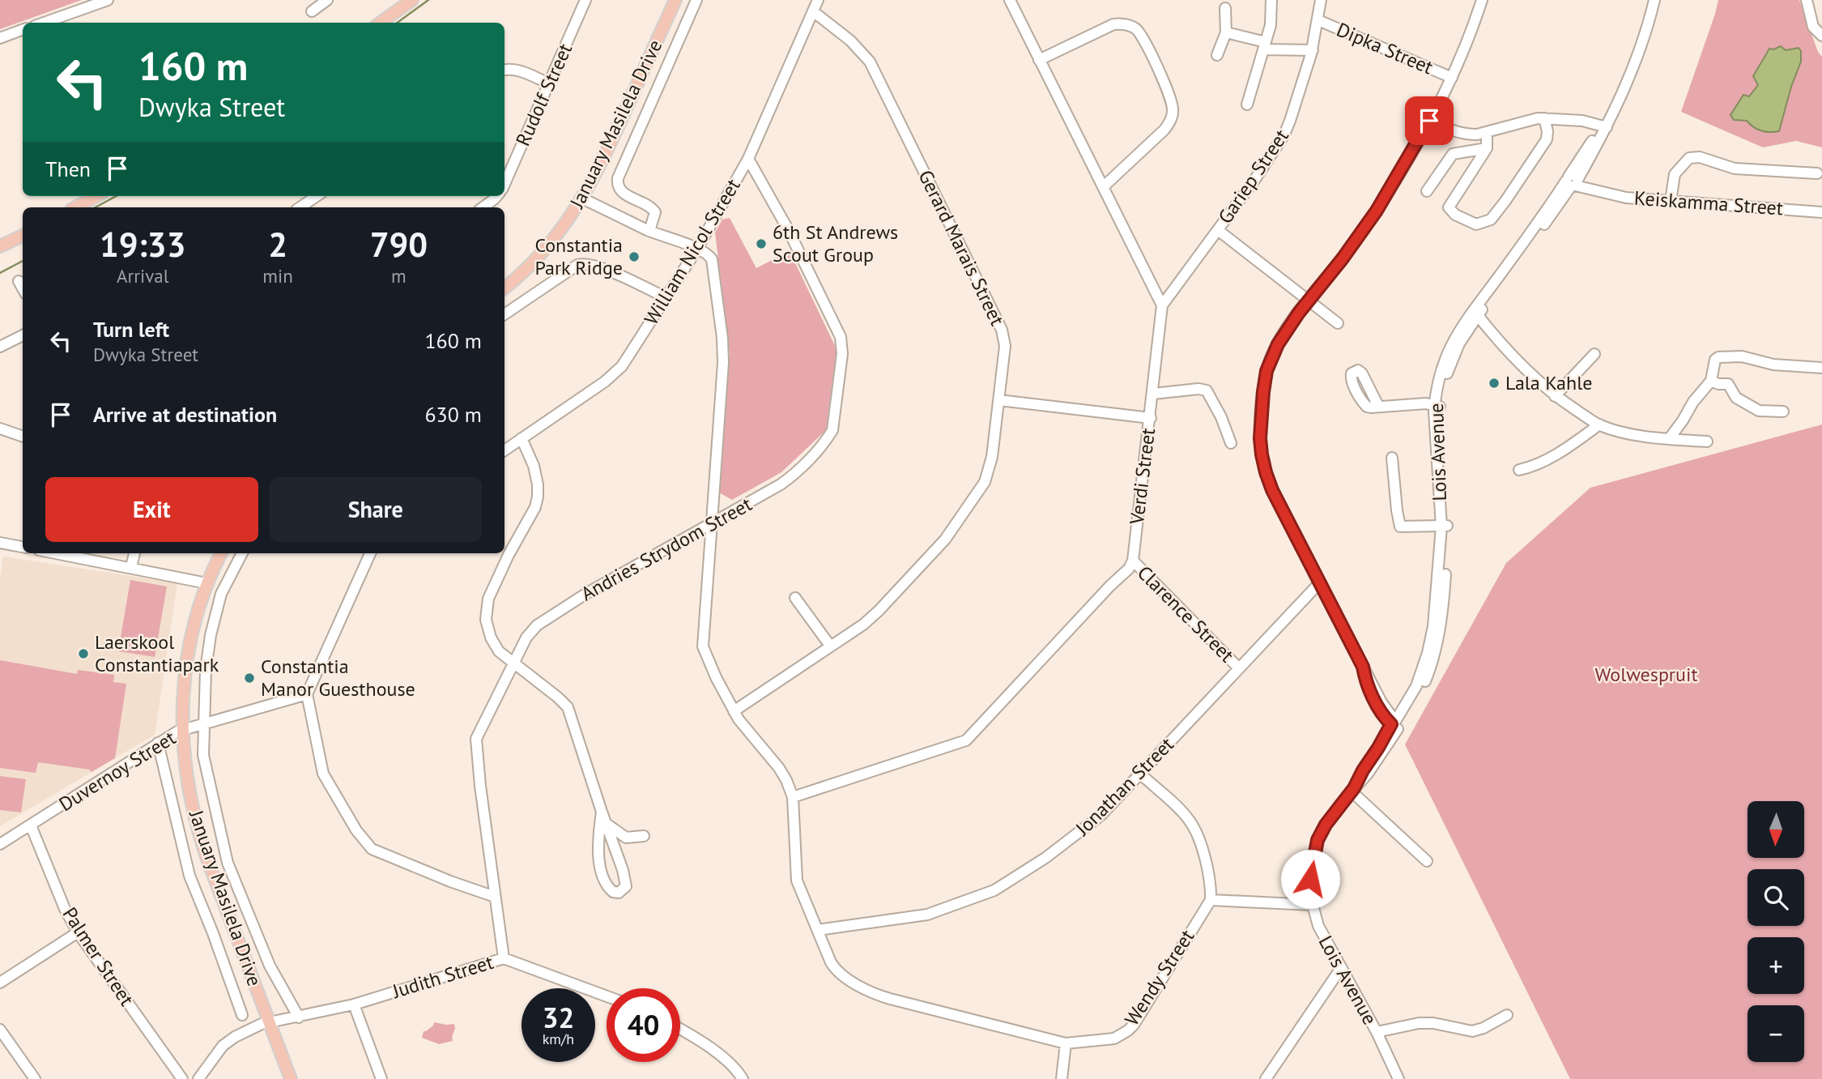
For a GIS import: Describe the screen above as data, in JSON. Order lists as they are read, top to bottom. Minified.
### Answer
{"streets":{"main road":["January Masilela Drive"],"street":["Dipka Street","Rudolf Street","Gariep Street","Keiskamma Street","Gerard Marais Street","William Nicol Street","Lois Avenue","Verdi Street","Andries Strydom Street","Clarence Street","Duvernoy Street","Jonathan Street","Palmer Street","Judith Street","Wendy Street"]},"crossings":[["Dipka Street","Gariep Street"],["January Masilela Drive","Duvernoy Street"],["January Masilela Drive","Judith Street"],["Gariep Street","Verdi Street"],["Keiskamma Street","Lois Avenue"],["Gerard Marais Street","William Nicol Street"],["William Nicol Street","Andries Strydom Street"],["Verdi Street","Clarence Street"],["Andries Strydom Street","Judith Street"],["Clarence Street","Jonathan Street"],["Duvernoy Street","Palmer Street"],["Jonathan Street","Wendy Street"]],"parks":["Wolwespruit"],"places":["6th St Andrews Scout Group","Constantia Park Ridge","Lala Kahle","Laerskool Constantiapark","Constantia Manor Guesthouse"],"north":"bottom","page":{"turn":["160 m","Dwyka Street"],"then":"Then","eta":["19:33","Arrival","2","min","790","m"],"list":[{"name":"Turn left","note":"Dwyka Street","value":"160 m"},{"name":"Arrive at destination","value":"630 m"}],"buttons":["Exit","Share"],"map_buttons":["+","−"],"speed":"32 km/h","limit":"40"}}
